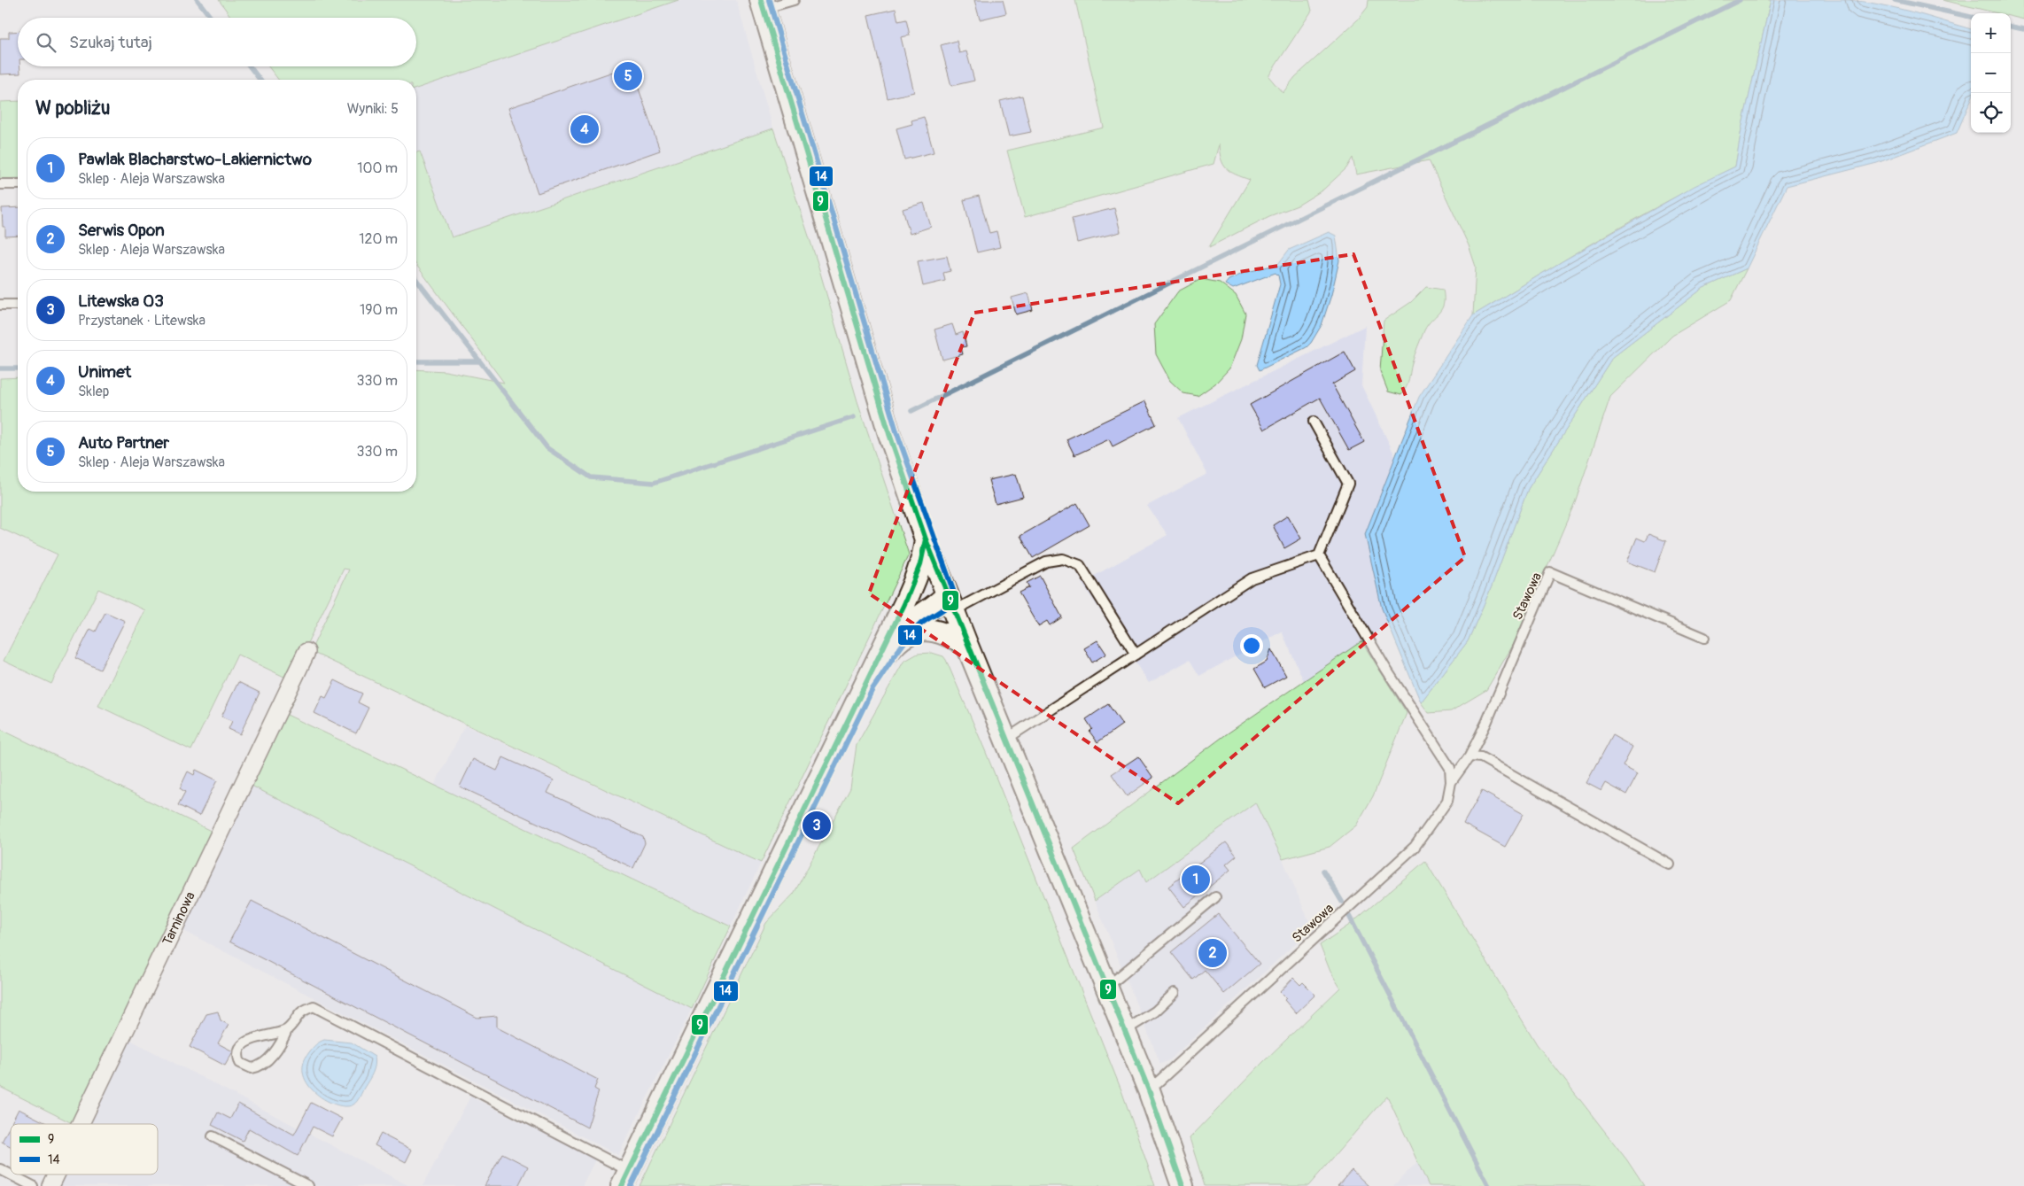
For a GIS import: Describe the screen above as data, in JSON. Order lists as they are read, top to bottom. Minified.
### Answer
{"streets":{"street":["Tarninowa"],"lane":["Stawowa"]},"lines":["transit line 9","transit line 14"],"legend":["9","14"],"page":{"map_buttons":["+","−"],"search":"Szukaj tutaj","pins":["5","4","3","1","2"],"heading":["W pobliżu","Wyniki: 5"],"list":[{"mark":"1","name":"Pawlak Blacharstwo-Lakiernictwo","note":"Sklep · Aleja Warszawska","value":"100 m"},{"mark":"2","name":"Serwis Opon","note":"Sklep · Aleja Warszawska","value":"120 m"},{"mark":"3","name":"Litewska 03","note":"Przystanek · Litewska","value":"190 m"},{"mark":"4","name":"Unimet","note":"Sklep","value":"330 m"},{"mark":"5","name":"Auto Partner","note":"Sklep · Aleja Warszawska","value":"330 m"}]}}
